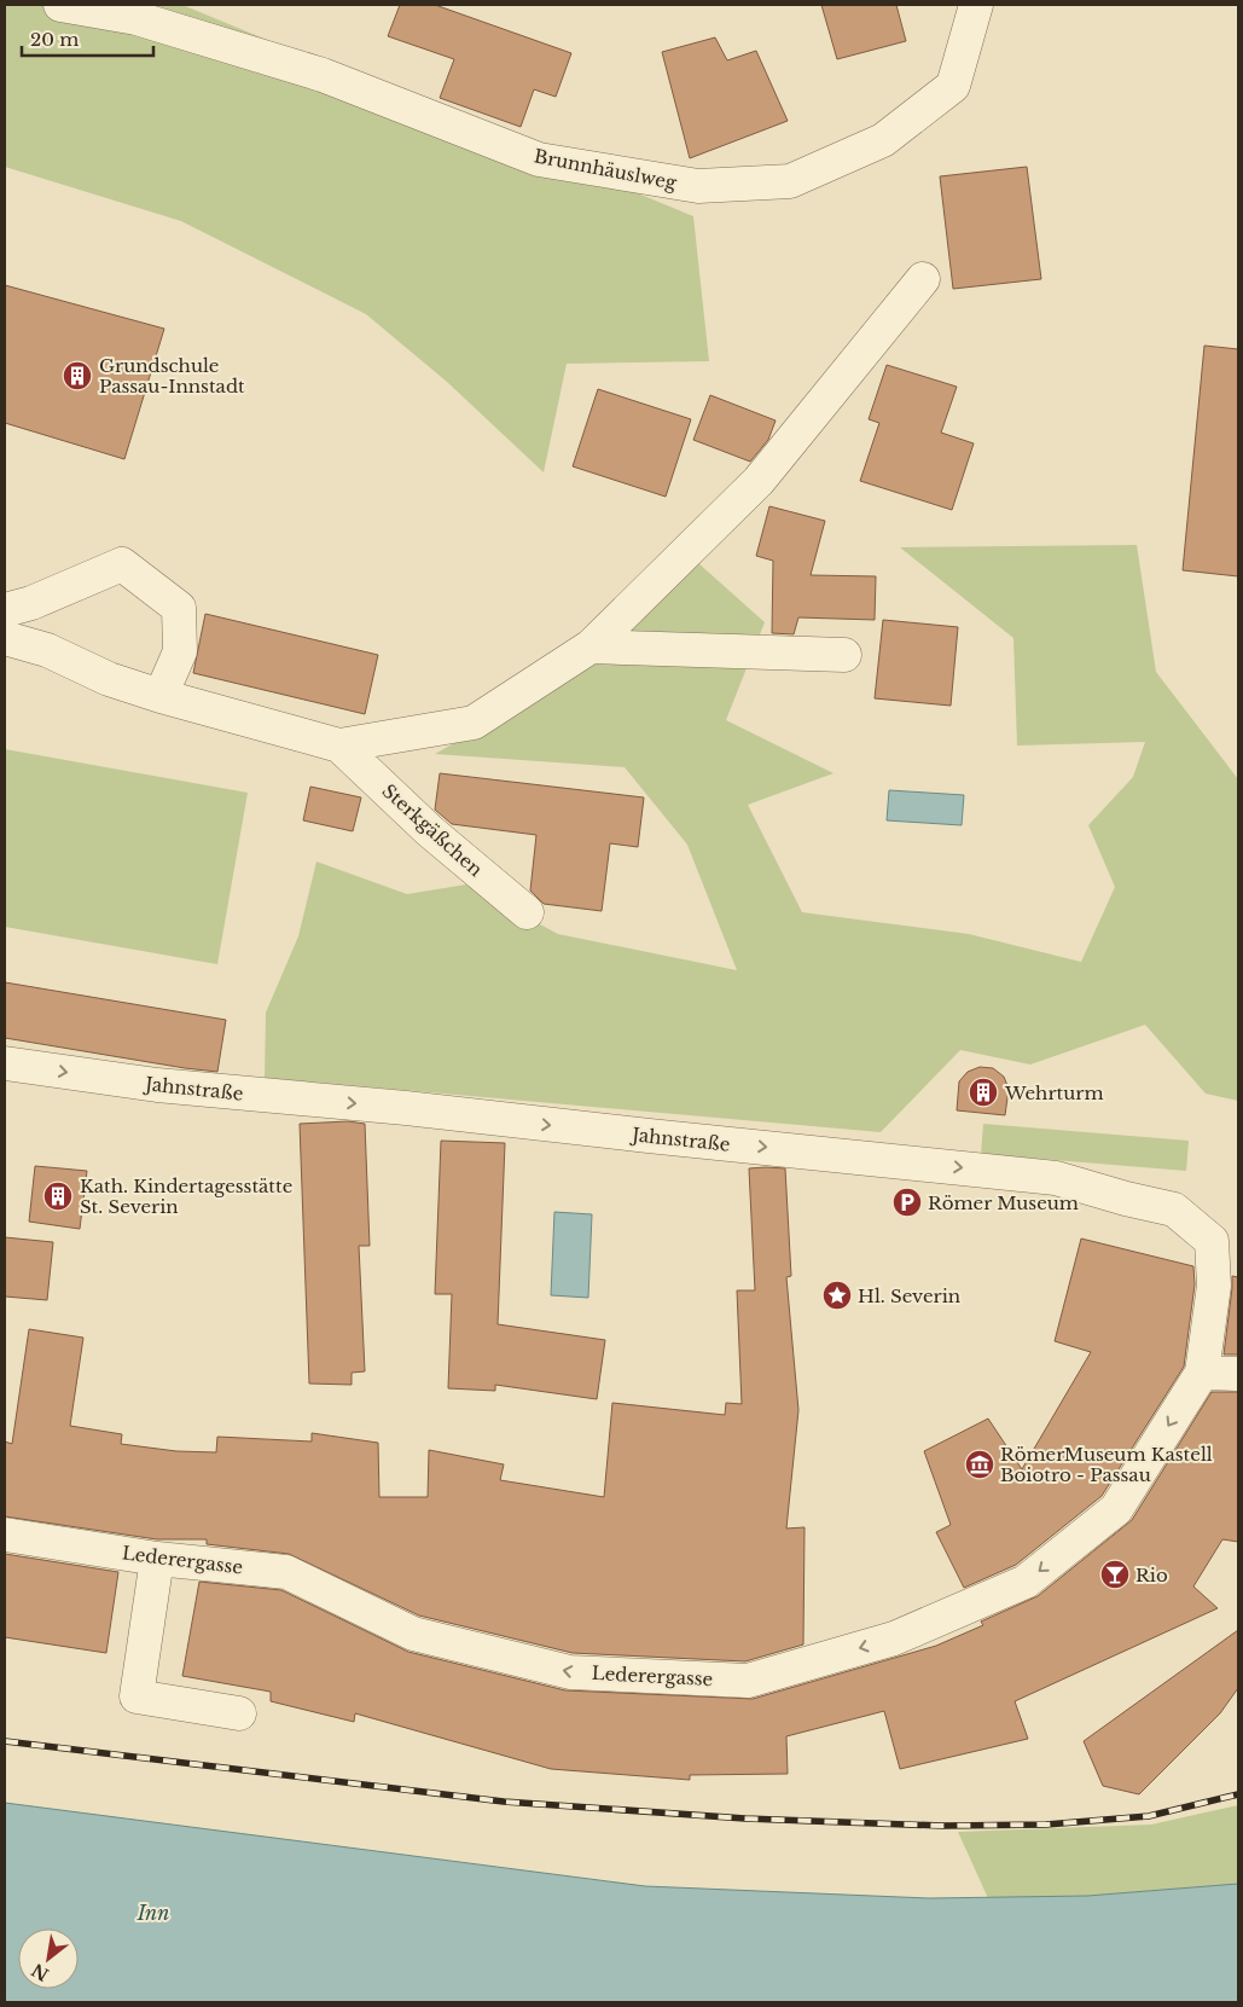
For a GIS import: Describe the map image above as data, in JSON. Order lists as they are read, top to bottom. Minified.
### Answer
{"streets":{"street":["Brunnhäuslweg","Sterkgäßchen","Jahnstraße","Lederergasse"]},"crossings":[["Jahnstraße","Lederergasse"]],"one_way":["Jahnstraße","Lederergasse"],"water":["Inn"],"places":{"building":["Grundschule Passau-Innstadt","Wehrturm","Kath. Kindertagesstätte St. Severin"],"parking":["Römer Museum"],"place":["Hl. Severin"],"museum":["RömerMuseum Kastell Boiotro - Passau"],"bar":["Rio"]},"scale_bar":"20 m","north":"bottom left"}
